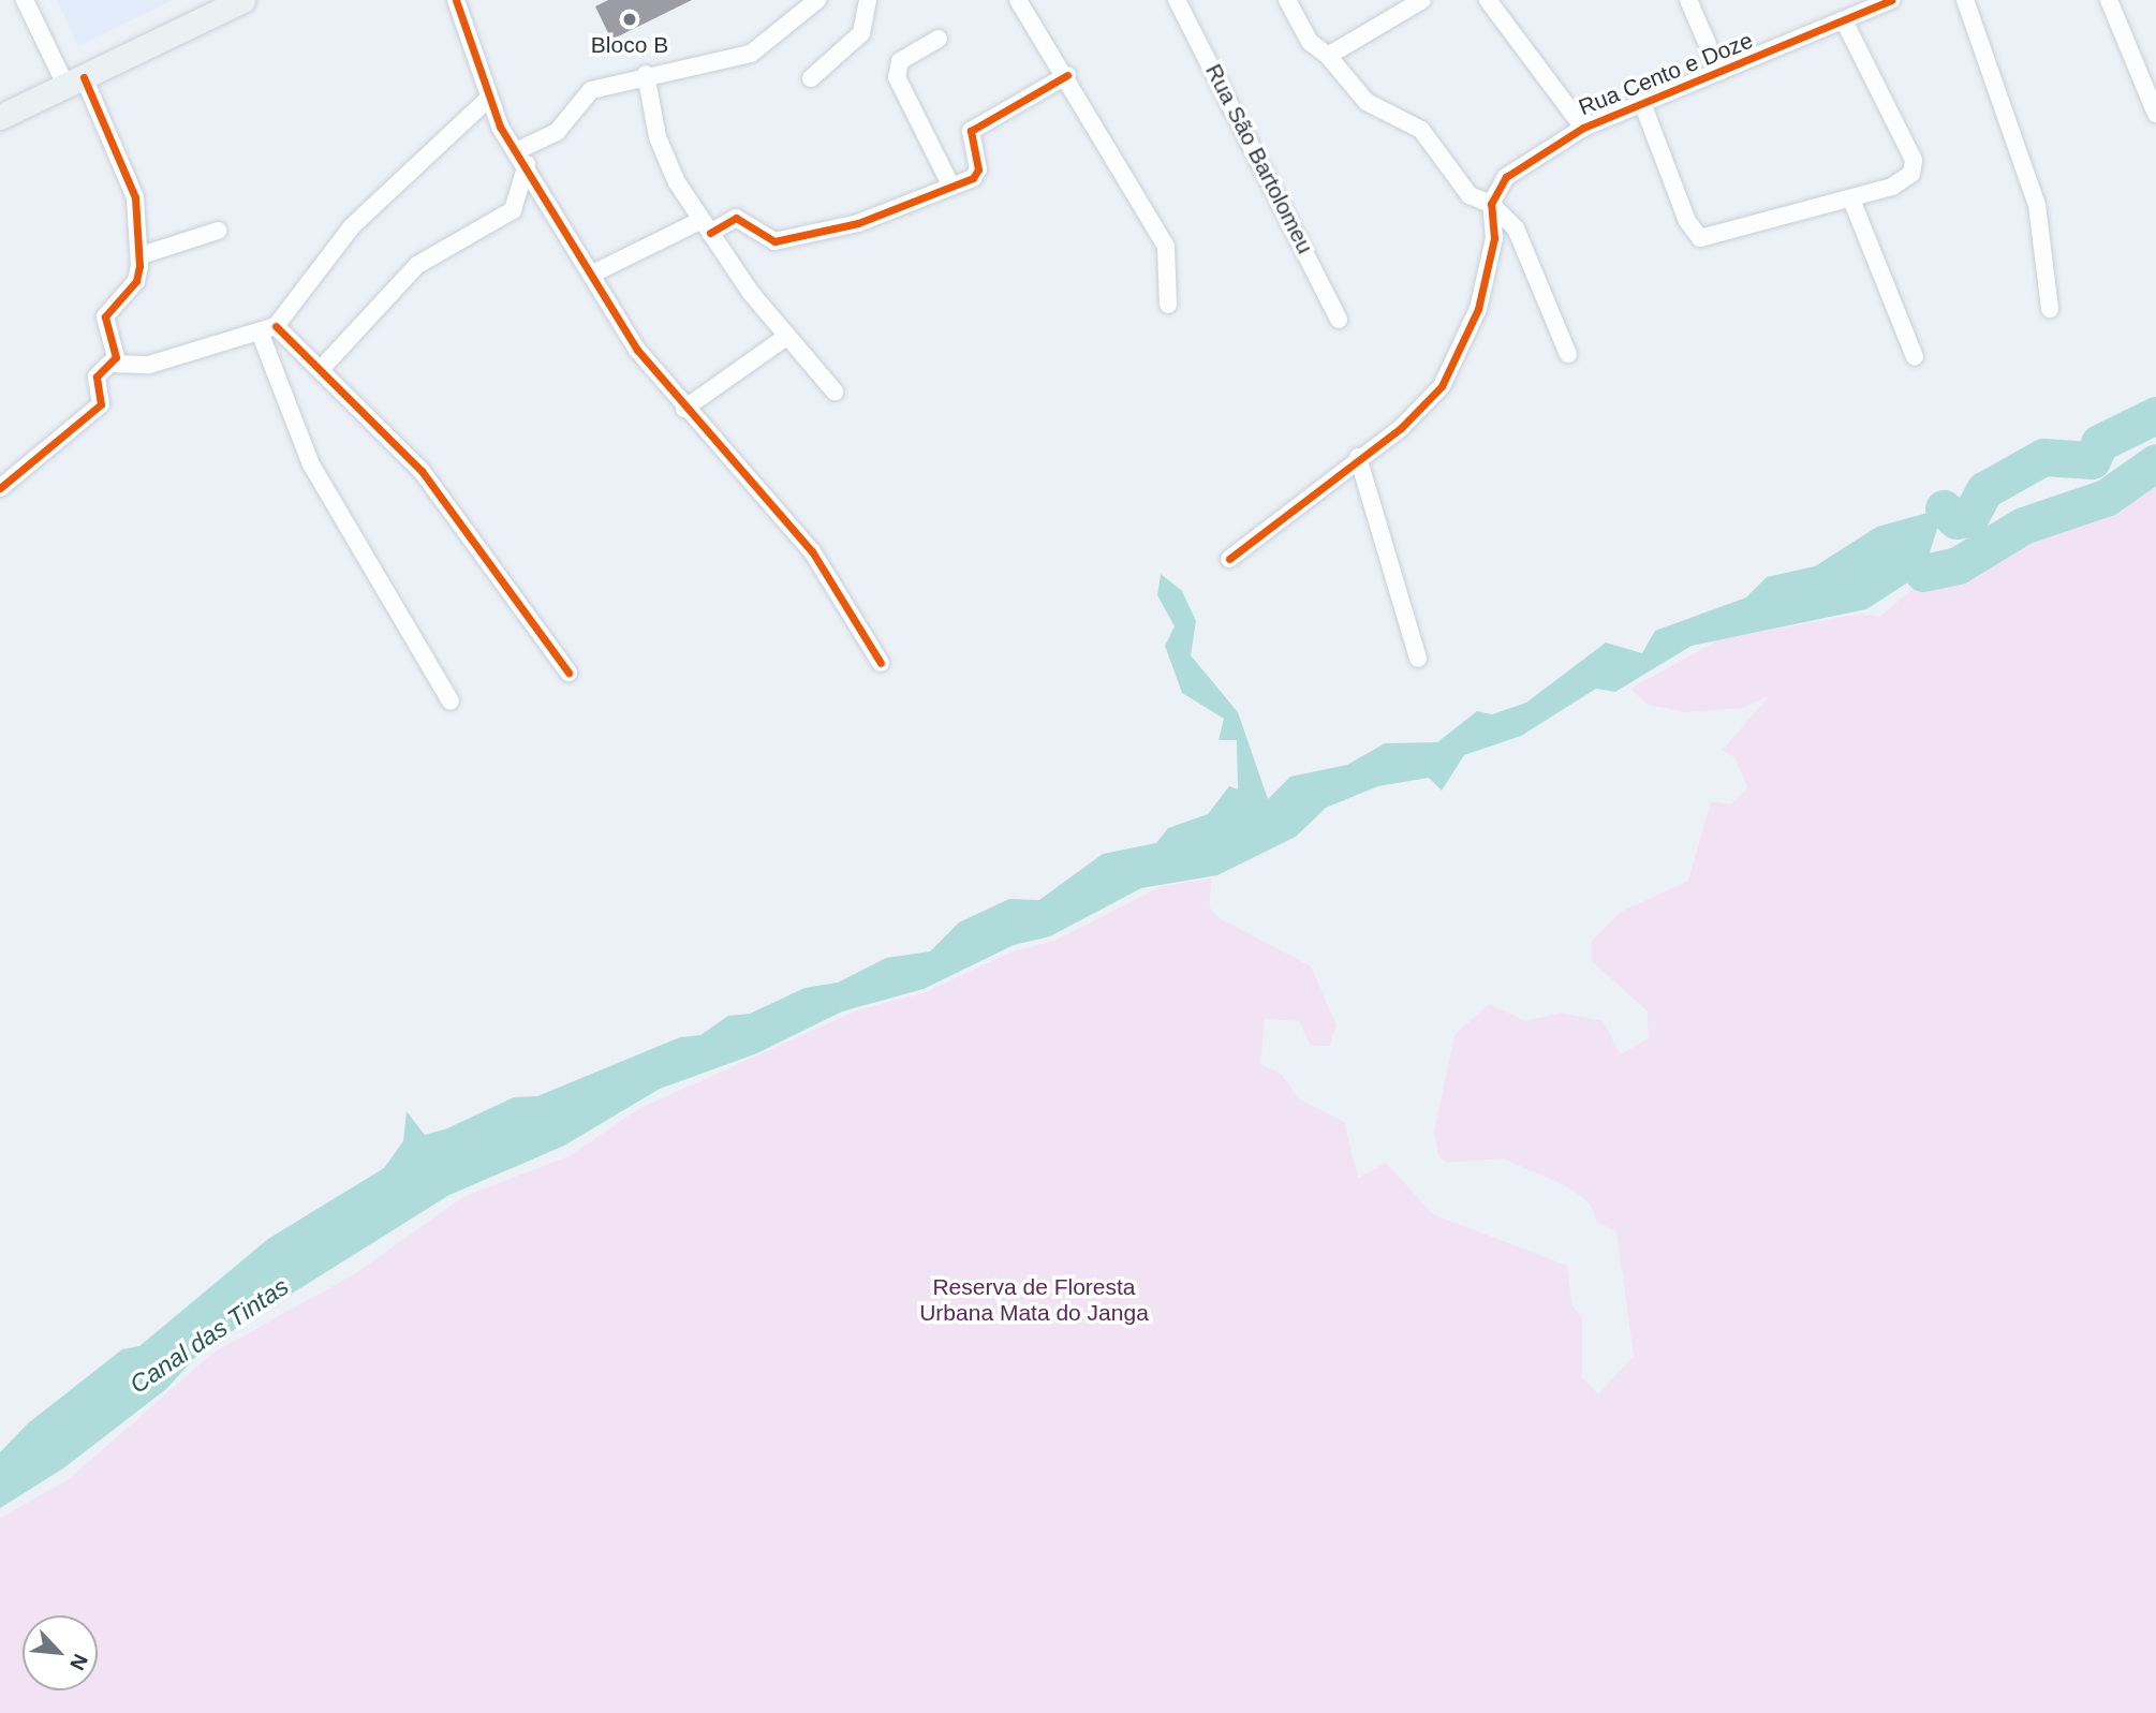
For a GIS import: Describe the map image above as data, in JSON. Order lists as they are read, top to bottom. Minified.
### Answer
{"streets":{"street":["Rua Cento e Doze","Rua São Bartolomeu"]},"water":["Canal das Tintas"],"parks":["Reserva de Floresta Urbana Mata do Janga"],"places":["Bloco B"],"north":"bottom right"}
